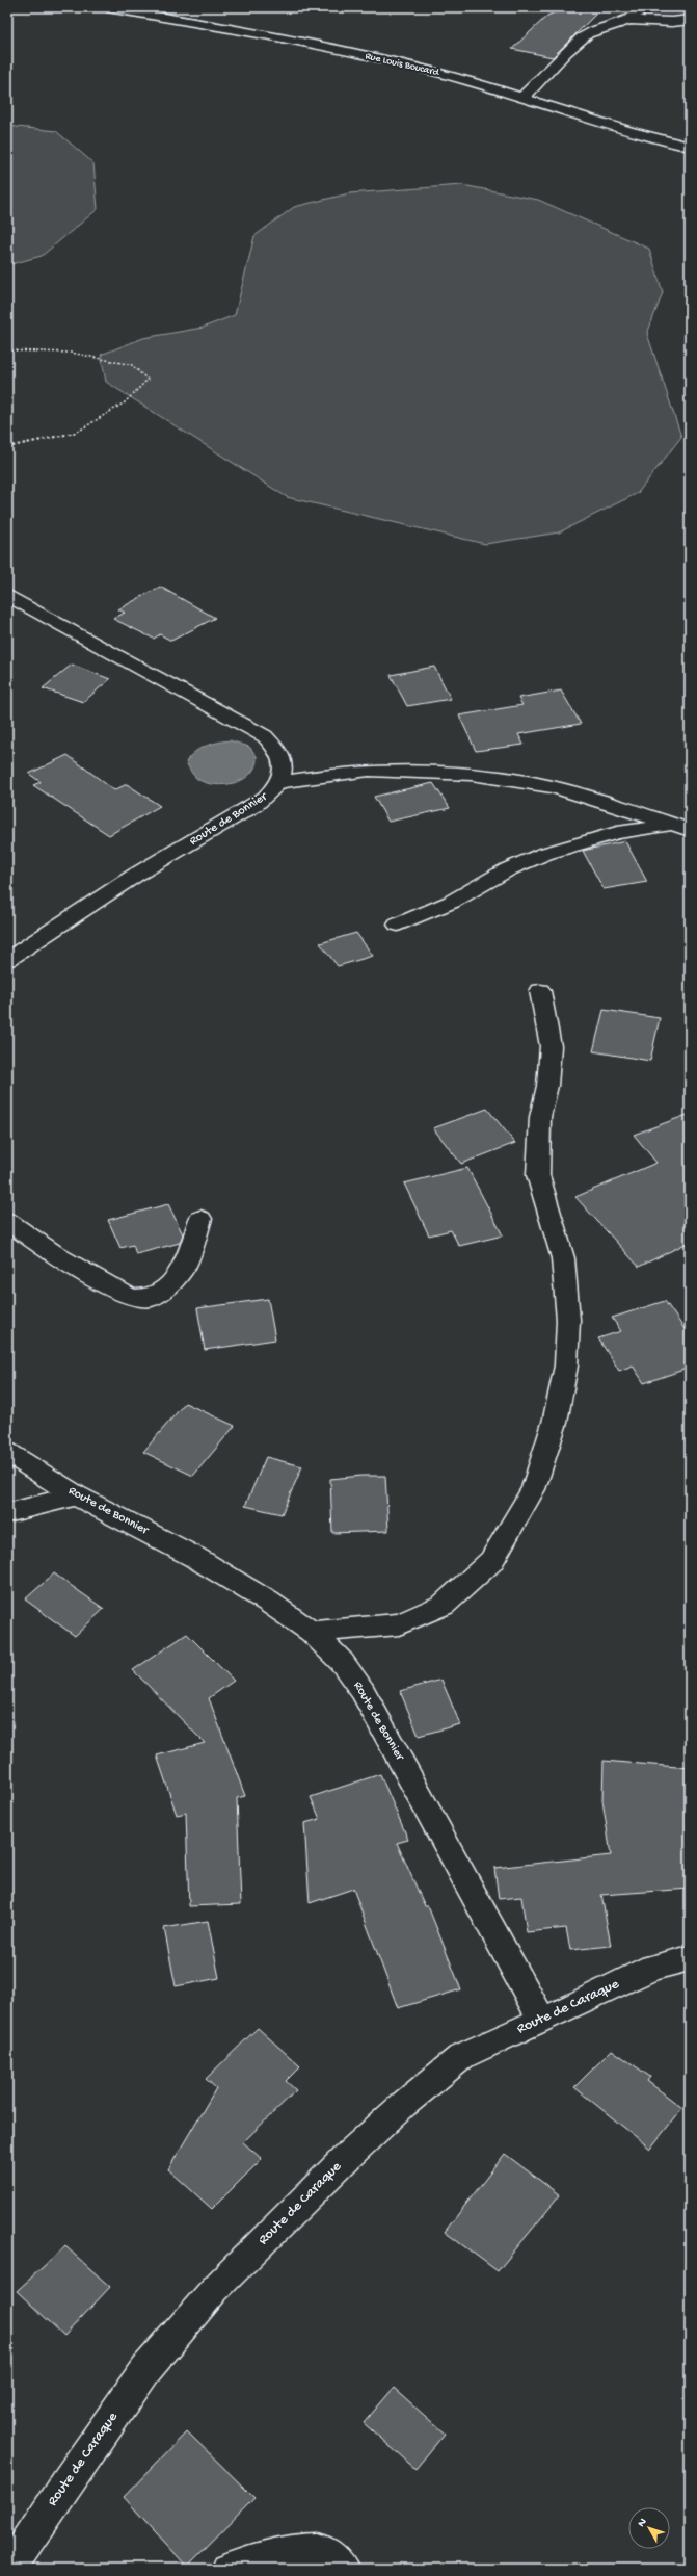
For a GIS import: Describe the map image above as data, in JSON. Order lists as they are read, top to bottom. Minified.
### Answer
{"streets":{"street":["Rue Louis Boucard","Route de Bonnier","Route de Caraque"]},"crossings":[["Route de Bonnier","Route de Caraque"]],"north":"top left"}
